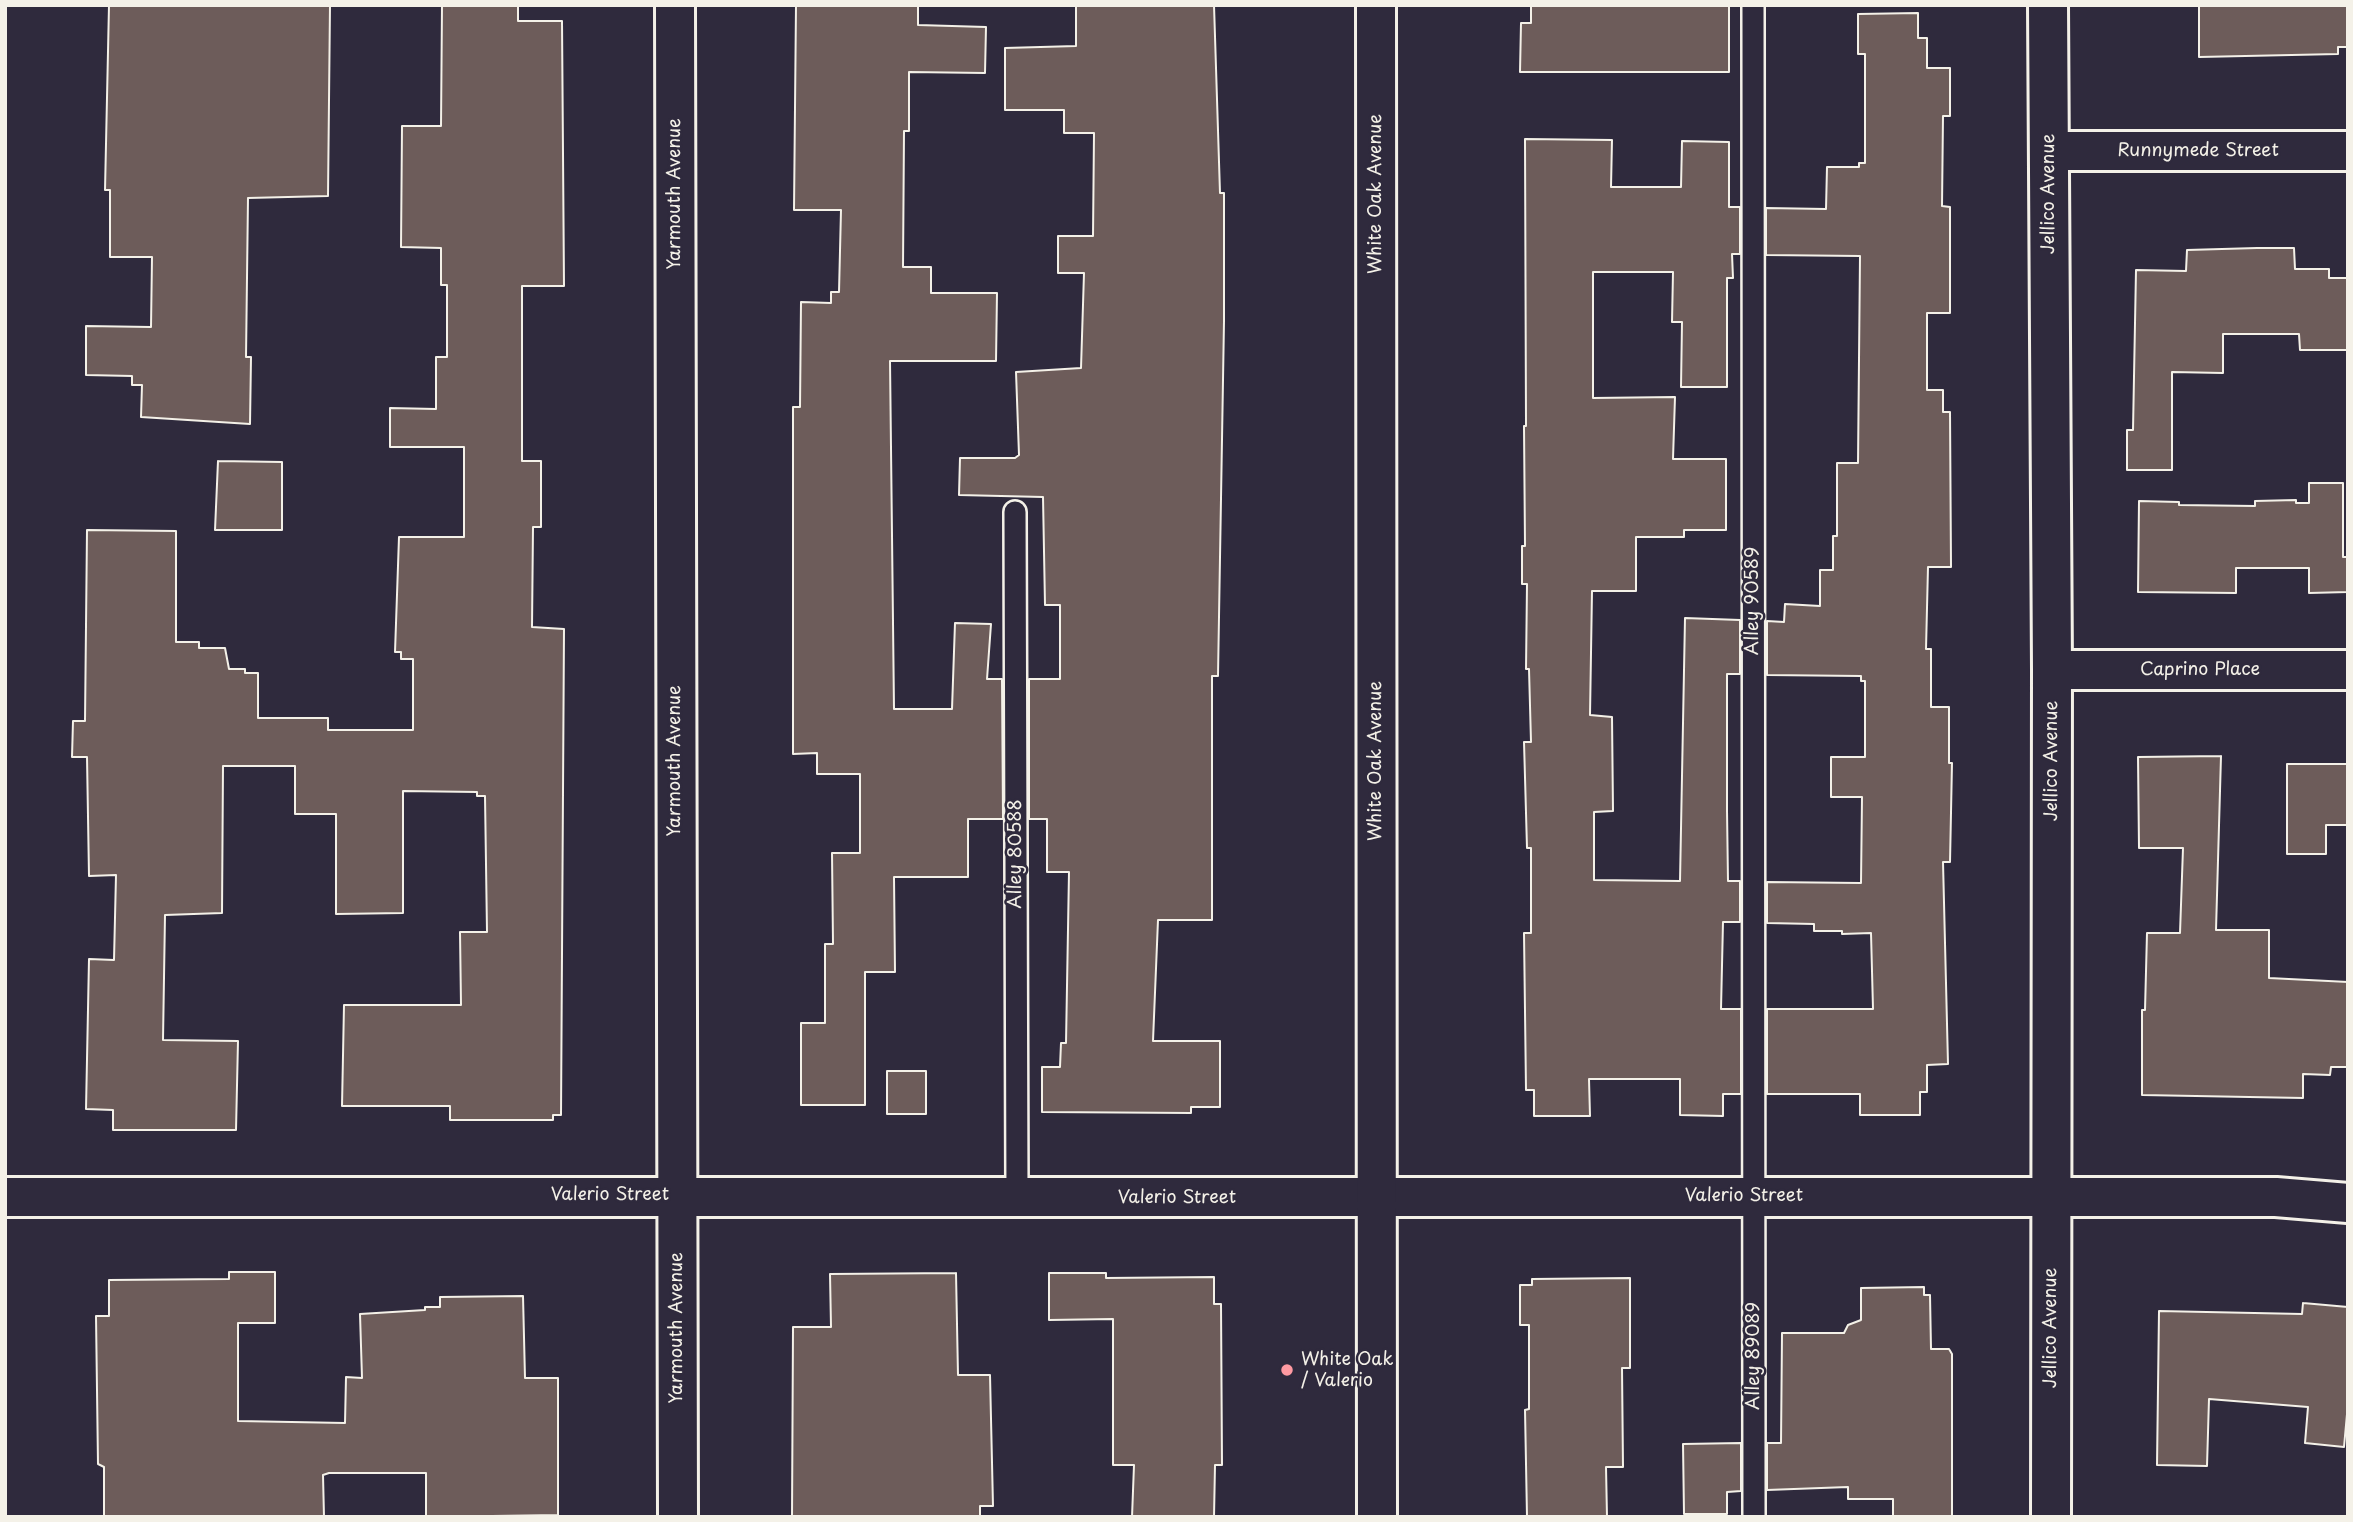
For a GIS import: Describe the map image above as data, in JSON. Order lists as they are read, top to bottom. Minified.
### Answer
{"streets":{"street":["Runnymede Street","Yarmouth Avenue","White Oak Avenue","Jellico Avenue","Caprino Place","Valerio Street"],"lane":["Alley 90589","Alley 80588","Alley 89089"]},"crossings":[["Runnymede Street","Jellico Avenue"],["Yarmouth Avenue","Valerio Street"],["White Oak Avenue","Valerio Street"],["Jellico Avenue","Caprino Place"],["Jellico Avenue","Valerio Street"],["Alley 90589","Valerio Street"],["Alley 90589","Alley 89089"],["Alley 80588","Valerio Street"],["Valerio Street","Alley 89089"]],"places":["White Oak / Valerio"]}
